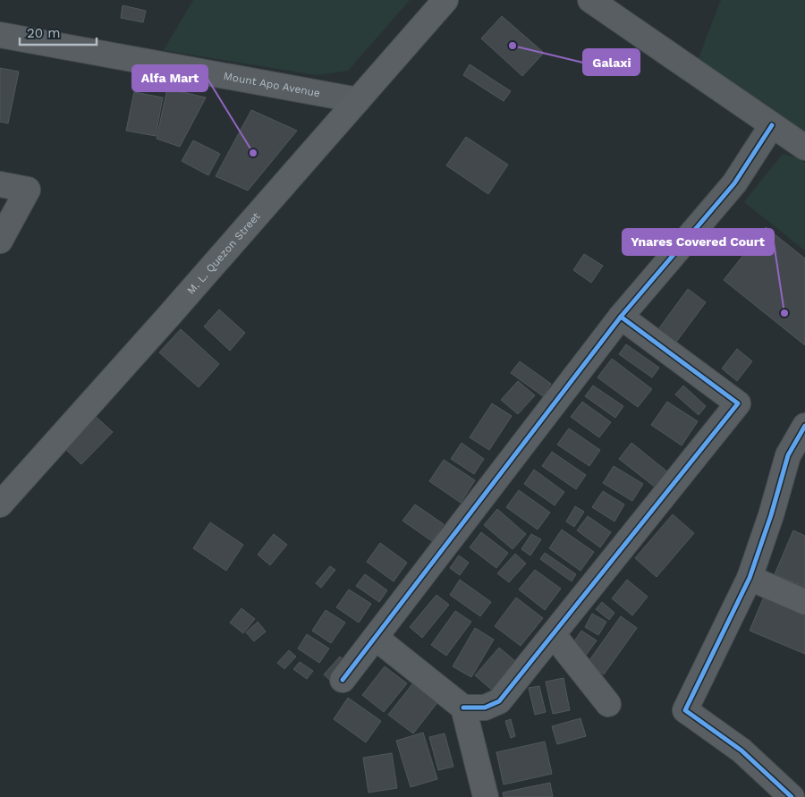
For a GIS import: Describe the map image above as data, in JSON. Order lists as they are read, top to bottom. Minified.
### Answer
{"streets":{"main road":["M. L. Quezon Street"],"street":["Mount Apo Avenue"]},"crossings":[["Mount Apo Avenue","M. L. Quezon Street"]],"places":["Galaxi","Alfa Mart","Ynares Covered Court"],"scale_bar":"20 m"}
